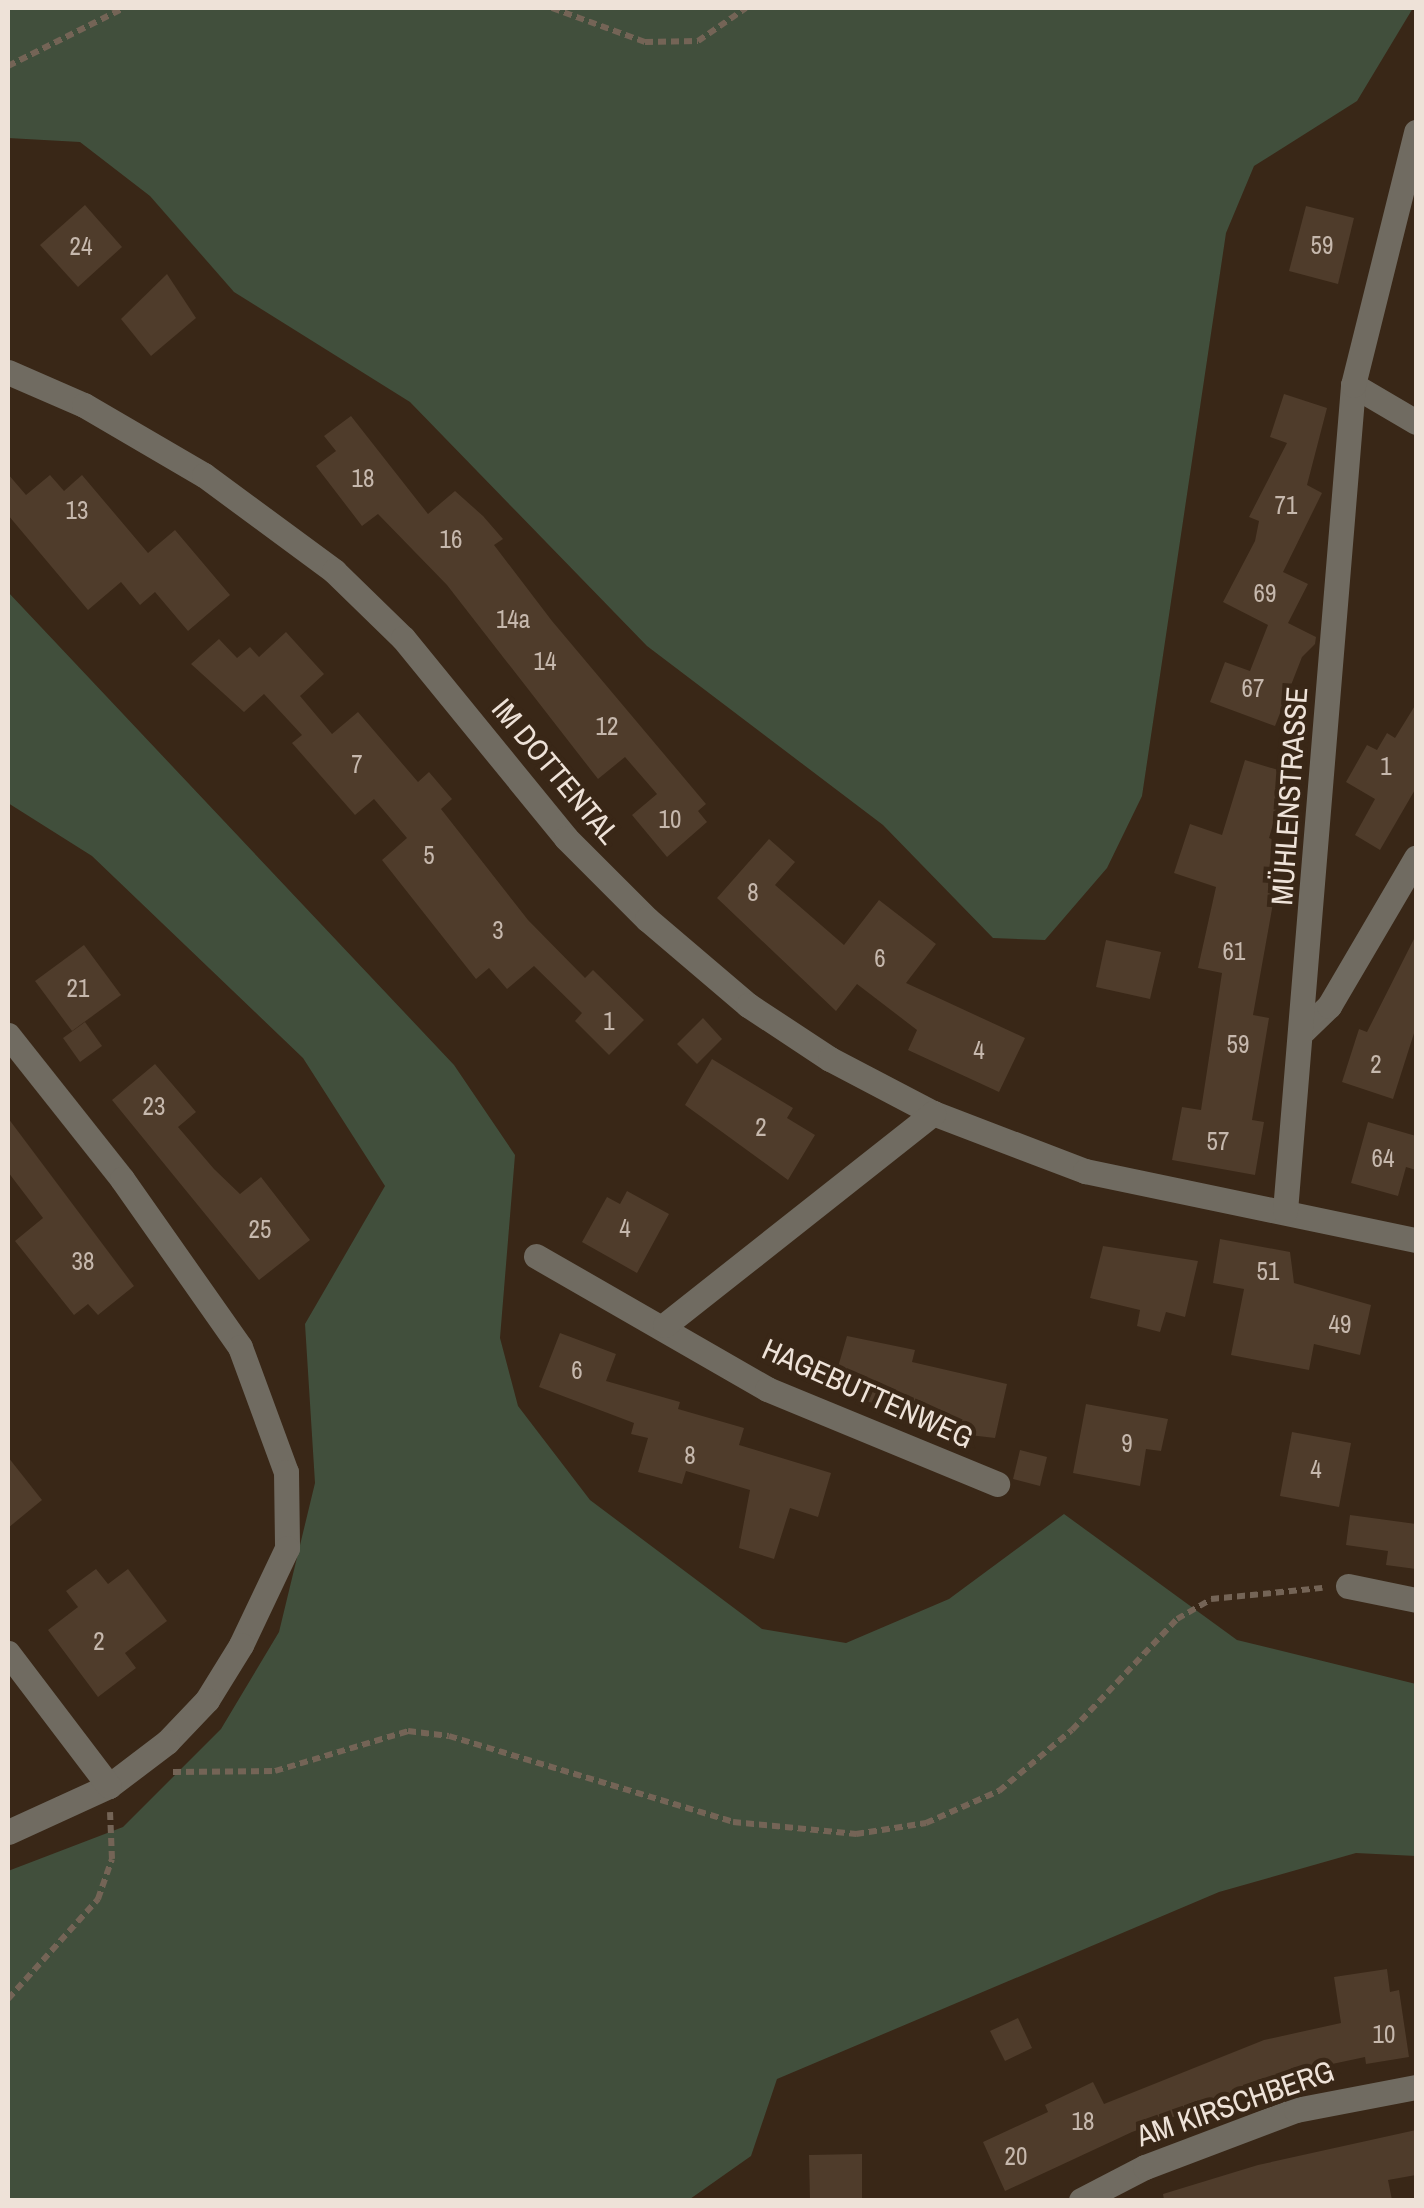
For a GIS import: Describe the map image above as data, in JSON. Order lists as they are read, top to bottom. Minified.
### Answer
{"streets":{"street":["IM DOTTENTAL","MÜHLENSTRASSE","HAGEBUTTENWEG","AM KIRSCHBERG"]},"crossings":[["IM DOTTENTAL","MÜHLENSTRASSE"]],"house_numbers":["59","24","18","71","13","16","69","14a","14","67","12","7","1","10","5","8","3","61","6","21","1","59","4","2","23","2","57","64","4","25","38","51","49","6","9","8","4","2","10","18","20"]}
